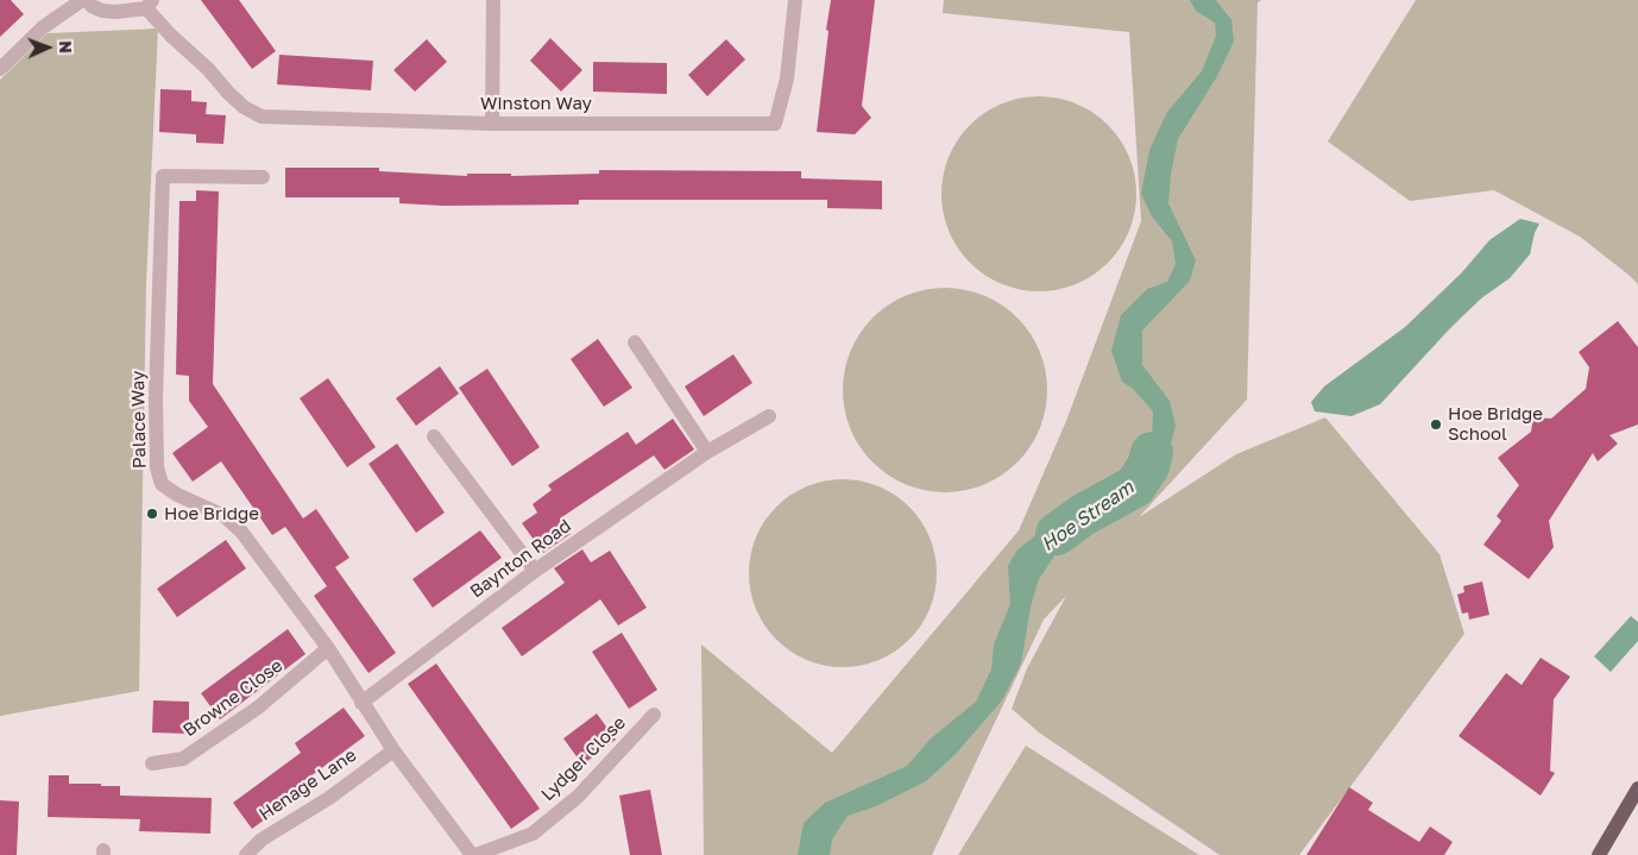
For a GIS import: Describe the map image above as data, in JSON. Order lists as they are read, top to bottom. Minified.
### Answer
{"streets":{"street":["Winston Way","Palace Way","Baynton Road","Browne Close","Lydger Close","Henage Lane"]},"crossings":[["Palace Way","Baynton Road"],["Palace Way","Browne Close"],["Palace Way","Lydger Close"],["Palace Way","Henage Lane"]],"water":["Hoe Stream"],"places":["Hoe Bridge School","Hoe Bridge"],"north":"right"}
